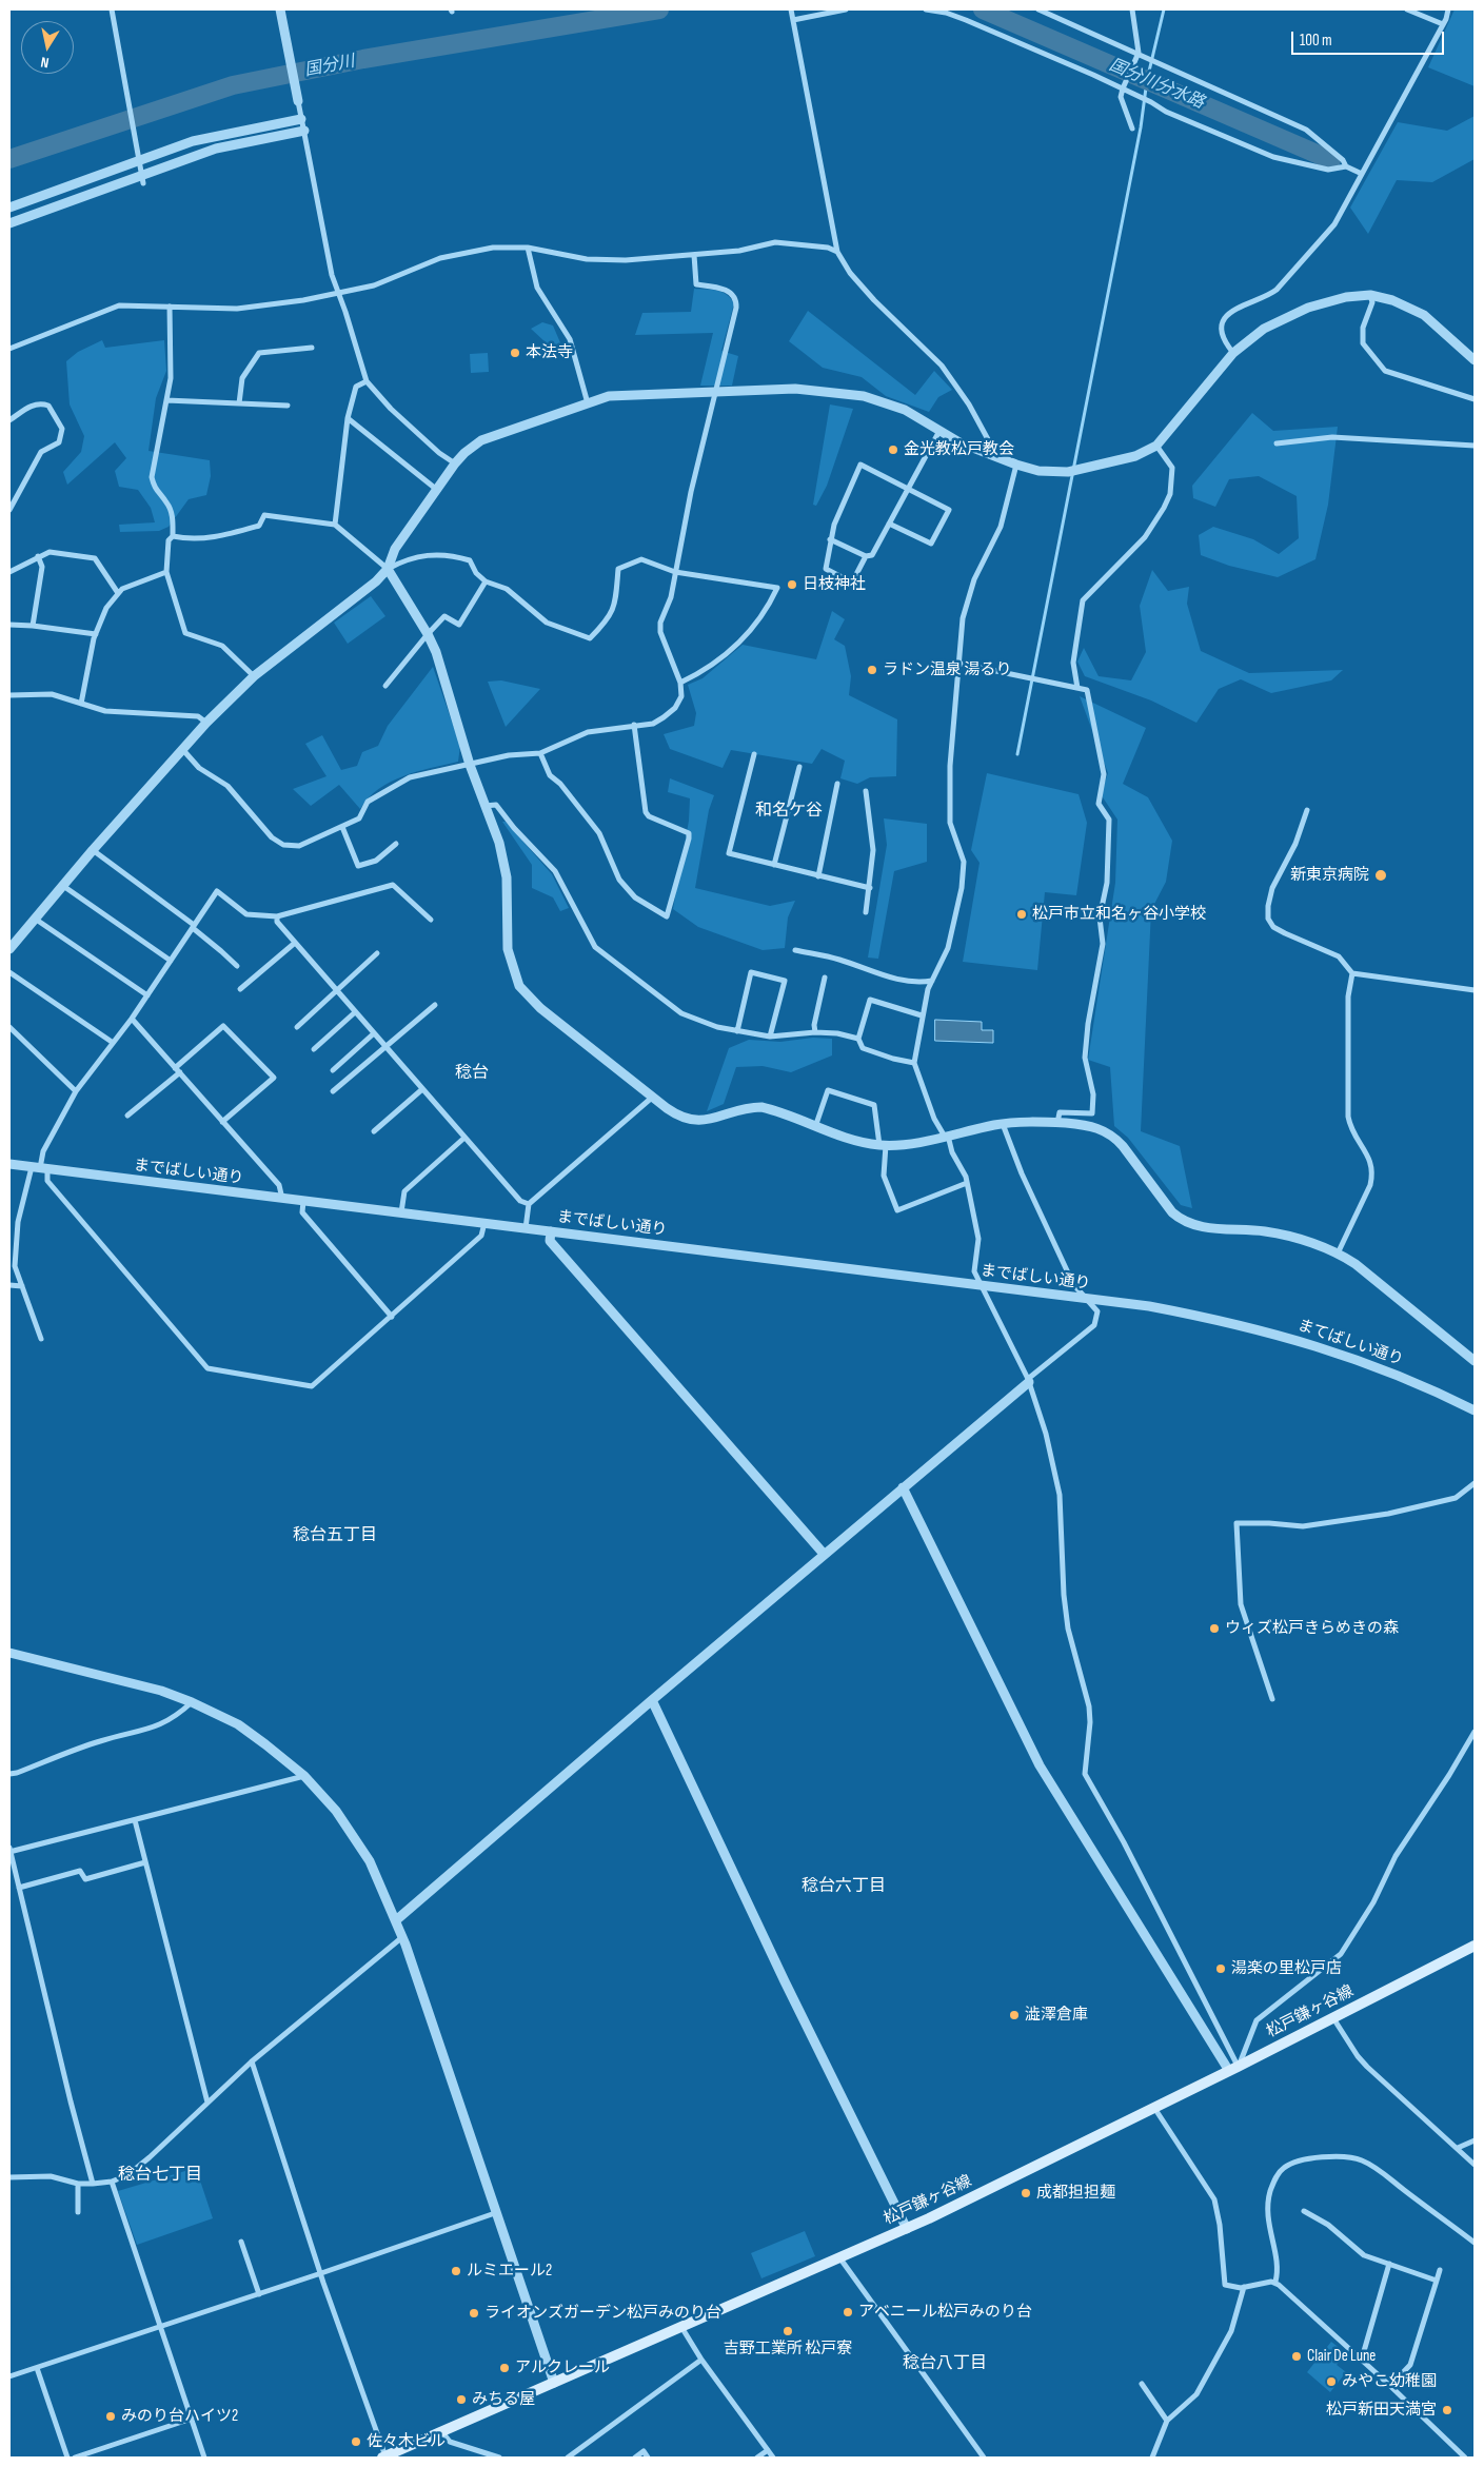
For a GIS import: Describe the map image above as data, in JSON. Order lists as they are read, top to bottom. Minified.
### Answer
{"streets":{"main road":["松戸鎌ヶ谷線"],"street":["までばしい通り","まてばしい通り"]},"crossings":[["までばしい通り","まてばしい通り"]],"districts":["和名ケ谷","稔台","稔台五丁目","稔台六丁目","稔台七丁目","稔台八丁目"],"water":["国分川","国分川分水路"],"places":["本法寺","金光教松戸教会","日枝神社","ラドン温泉 湯るり","新東京病院","松戸市立和名ヶ谷小学校","ウィズ松戸きらめきの森","湯楽の里松戸店","澁澤倉庫","成都担担麺","ルミエール2","アベニール松戸みのり台","ライオンズガーデン松戸みのり台","吉野工業所 松戸寮","Clair De Lune","アルクレール","みやこ幼稚園","みちる屋","松戸新田天満宮","みのり台ハイツ2","佐々木ビル"],"scale_bar":"100 m","north":"bottom"}
